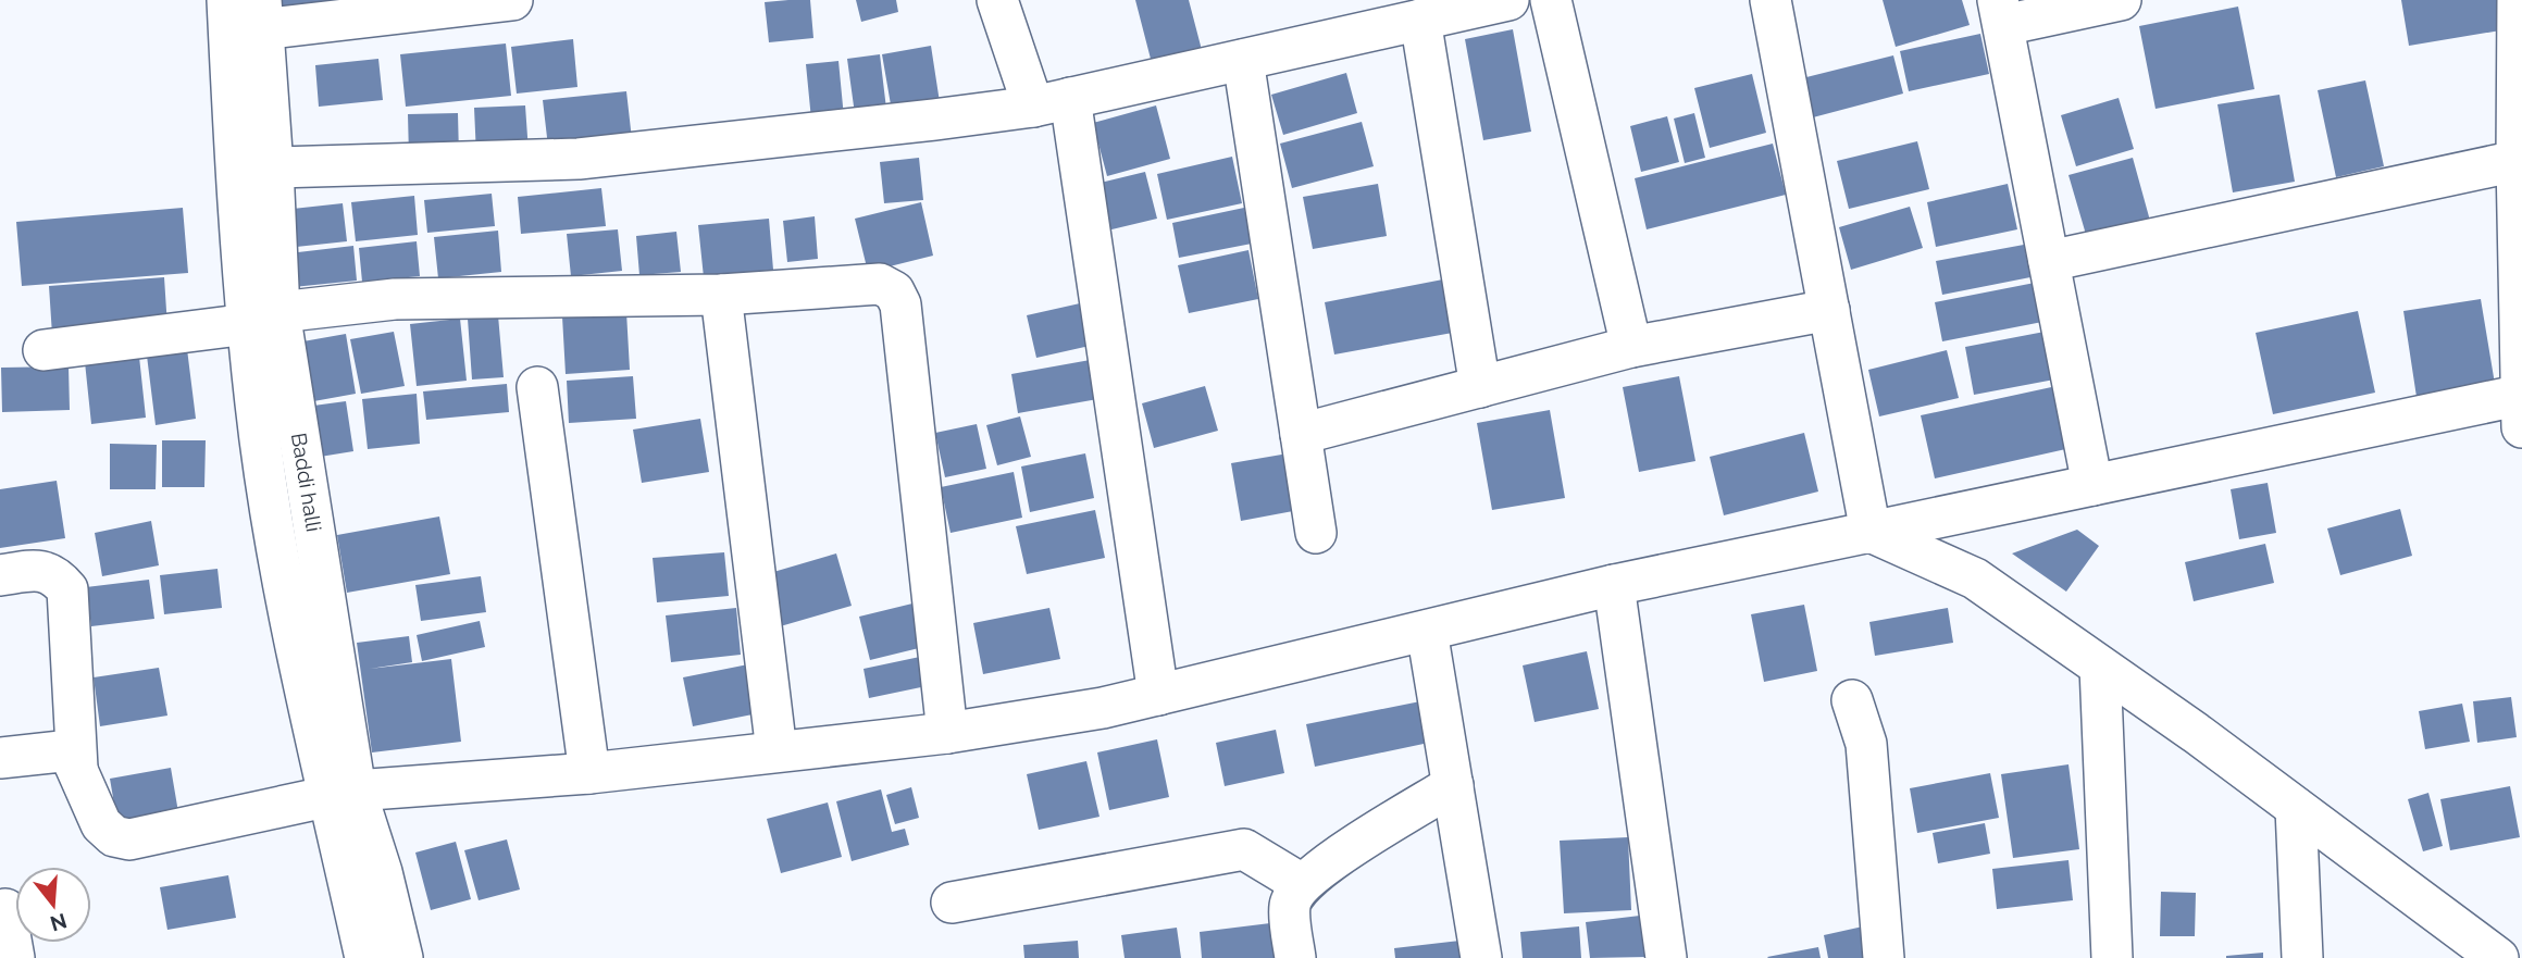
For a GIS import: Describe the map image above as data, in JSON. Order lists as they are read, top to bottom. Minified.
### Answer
{"streets":{"street":["Baddi halli"]},"north":"bottom"}
